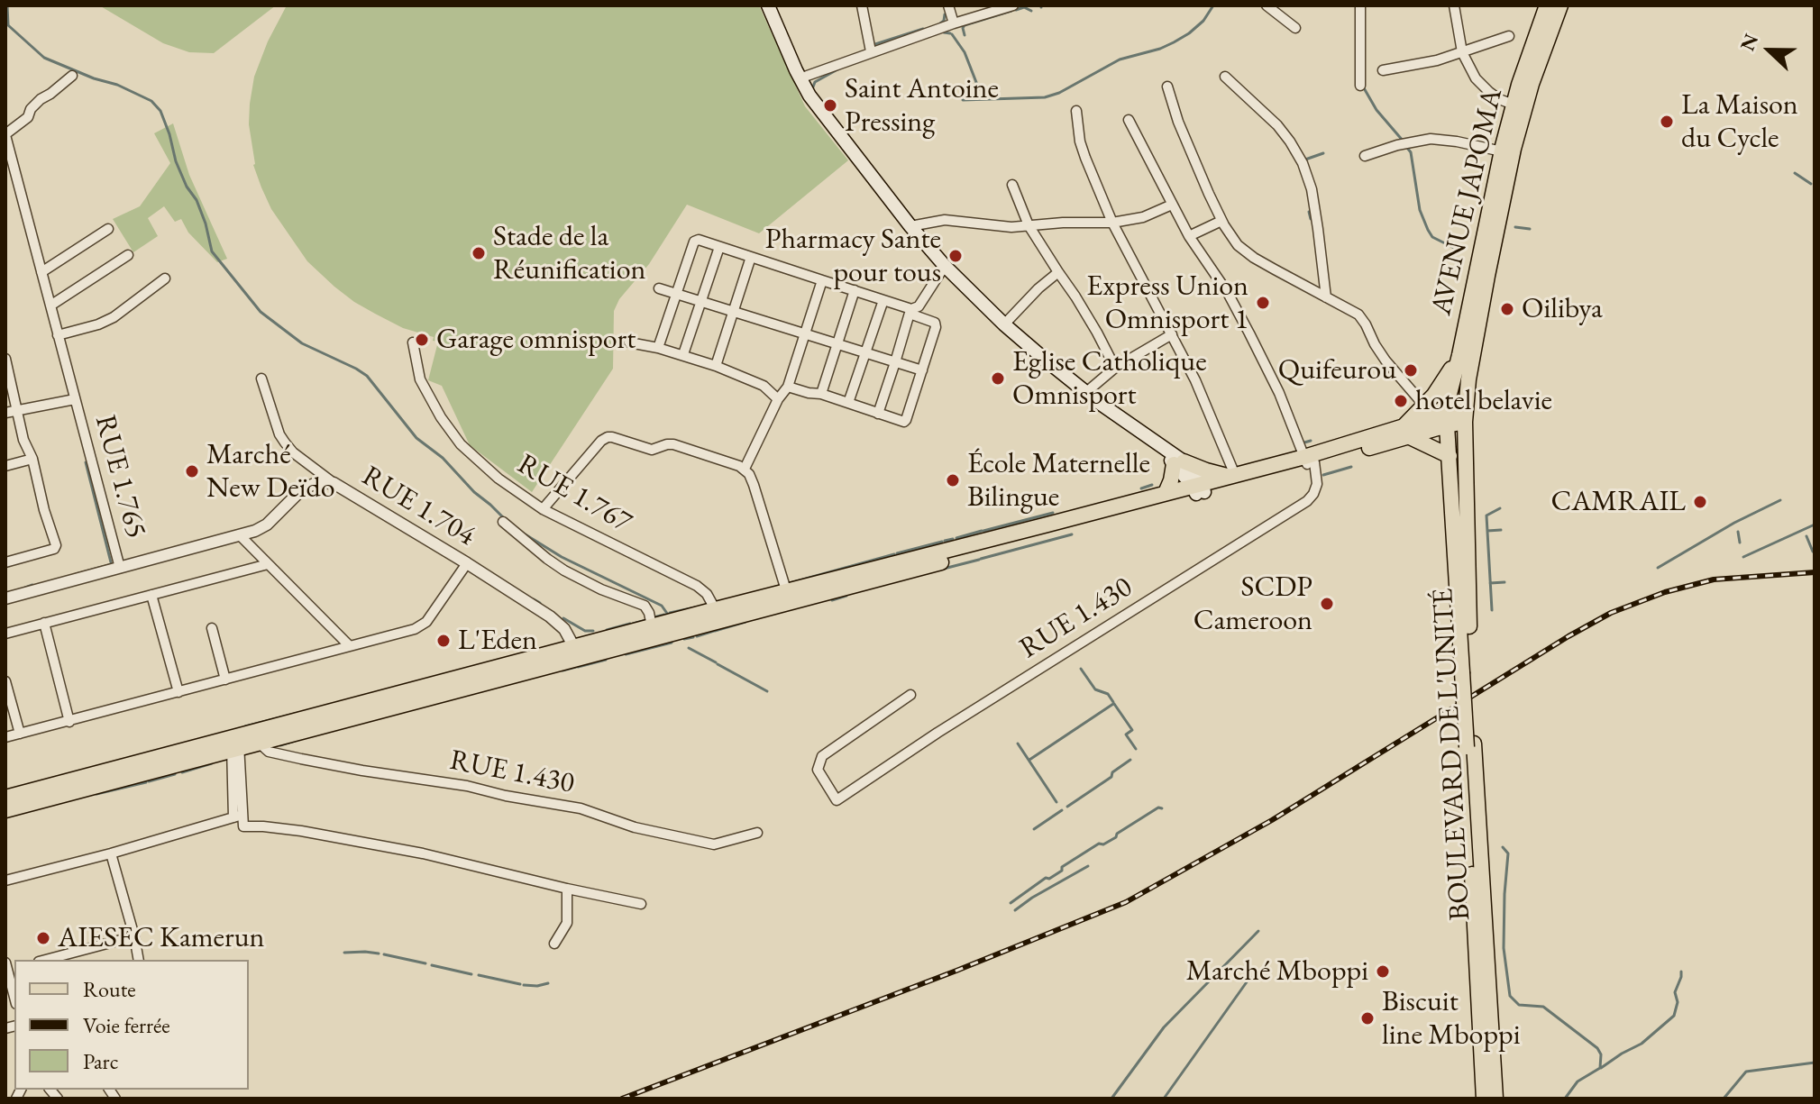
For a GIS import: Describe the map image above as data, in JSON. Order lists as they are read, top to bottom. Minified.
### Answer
{"streets":{"main road":["AVENUE JAPOMA","BOULEVARD DE L'UNITÉ"],"street":["RUE 1.765","RUE 1.767","RUE 1.704","RUE 1.430"]},"crossings":[["AVENUE JAPOMA","BOULEVARD DE L'UNITÉ"],["RUE 1.765","RUE 1.704"]],"places":["Saint Antoine Pressing","La Maison du Cycle","Stade de la Réunification","Pharmacy Sante pour tous","Express Union Omnisport 1","Oilibya","Garage omnisport","Quifeurou","Eglise Catholique Omnisport","hotel belavie","Marché New Deïdo","École Maternelle Bilingue","CAMRAIL","SCDP Cameroon","L'Eden","AIESEC Kamerun","Marché Mboppi","Biscuit line Mboppi"],"legend":["Route","Voie ferrée","Parc"],"north":"left"}
